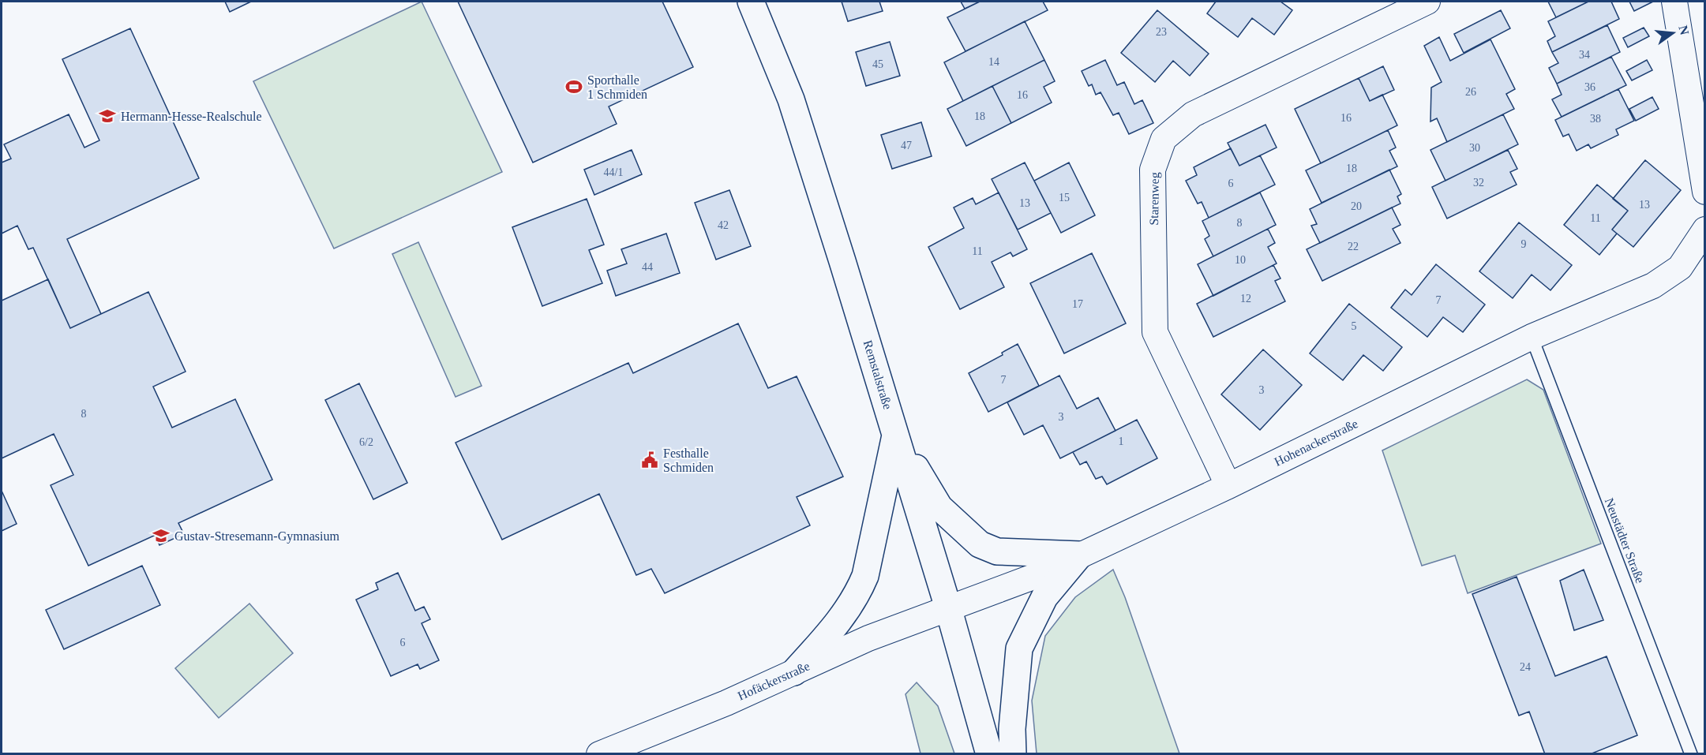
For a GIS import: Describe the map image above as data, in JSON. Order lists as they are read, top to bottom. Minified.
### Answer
{"streets":{"street":["Starenweg","Remstalstraße","Hohenackerstraße","Hofäckerstraße"],"lane":["Neustädter Straße"]},"crossings":[["Starenweg","Hohenackerstraße"],["Remstalstraße","Hohenackerstraße"],["Remstalstraße","Hofäckerstraße"],["Hohenackerstraße","Neustädter Straße"],["Hohenackerstraße","Hofäckerstraße"]],"places":{"sports":["Sporthalle 1 Schmiden"],"school or university":["Hermann-Hesse-Realschule","Gustav-Stresemann-Gymnasium"],"public building":["Festhalle Schmiden"]},"house_numbers":["23","34","14","45","36","26","16","18","16","38","47","30","18","44/1","32","6","15","13","13","20","11","8","42","9","22","11","10","44","12","7","17","5","7","3","8","3","1","6/2","6","24"],"north":"right"}
